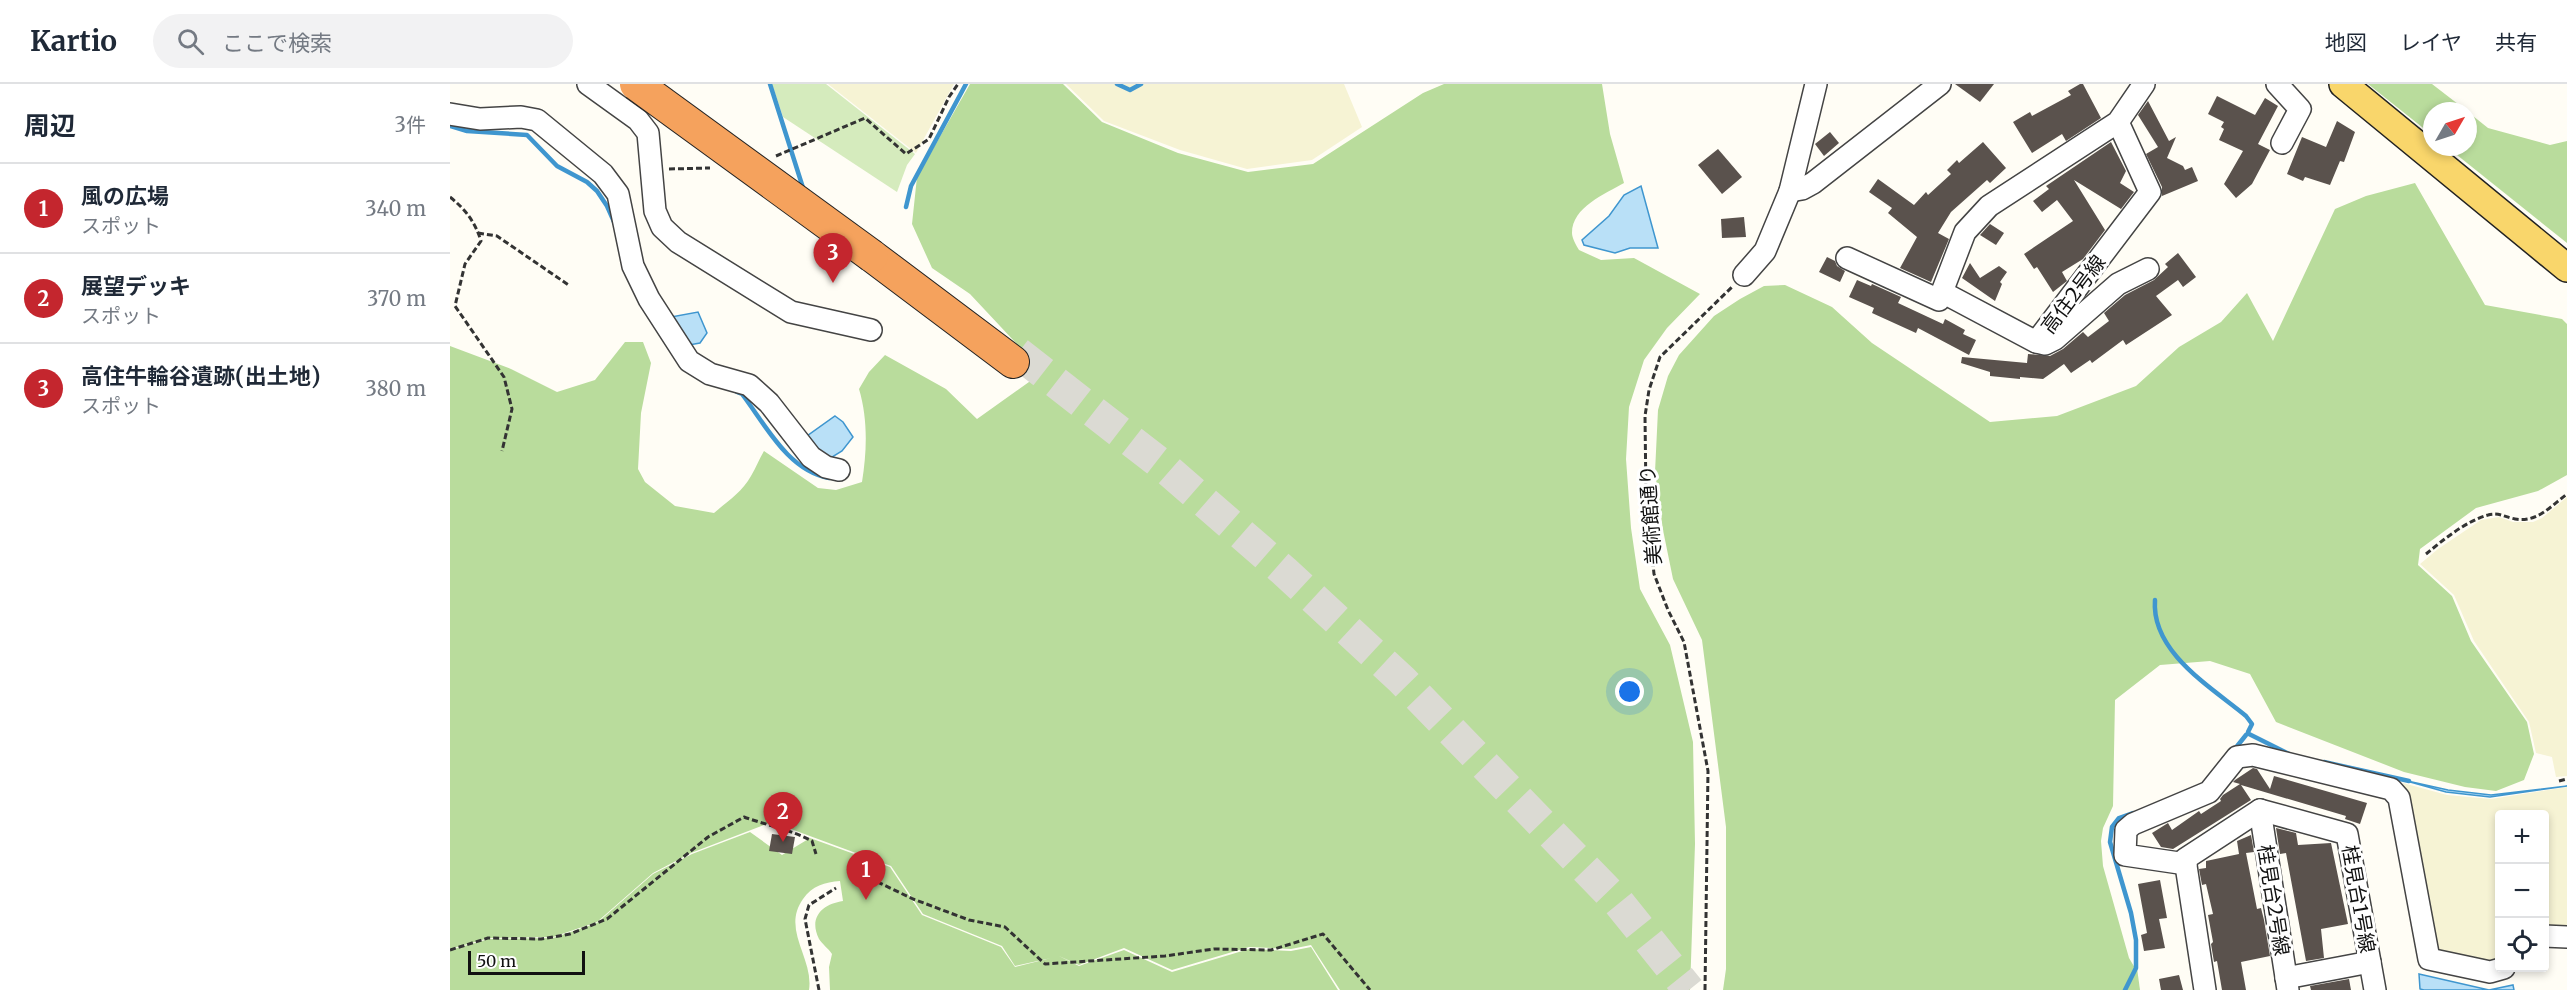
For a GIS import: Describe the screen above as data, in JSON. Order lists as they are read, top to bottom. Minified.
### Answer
{"streets":{"street":["高住2号線","桂見台1号線","桂見台2号線"],"path":["美術館通り"]},"crossings":[["桂見台1号線","桂見台2号線"]],"scale_bar":"50 m","north":"top right","page":{"header":"Kartio","search":"ここで検索","nav":["地図","レイヤ","共有"],"heading":["周辺","3件"],"list":[{"mark":"1","name":"風の広場","note":"スポット","value":"340 m"},{"mark":"2","name":"展望デッキ","note":"スポット","value":"370 m"},{"mark":"3","name":"高住牛輪谷遺跡(出土地)","note":"スポット","value":"380 m"}],"pins":["3","2","1"],"map_buttons":["+","−"],"scale":"50 m"}}
